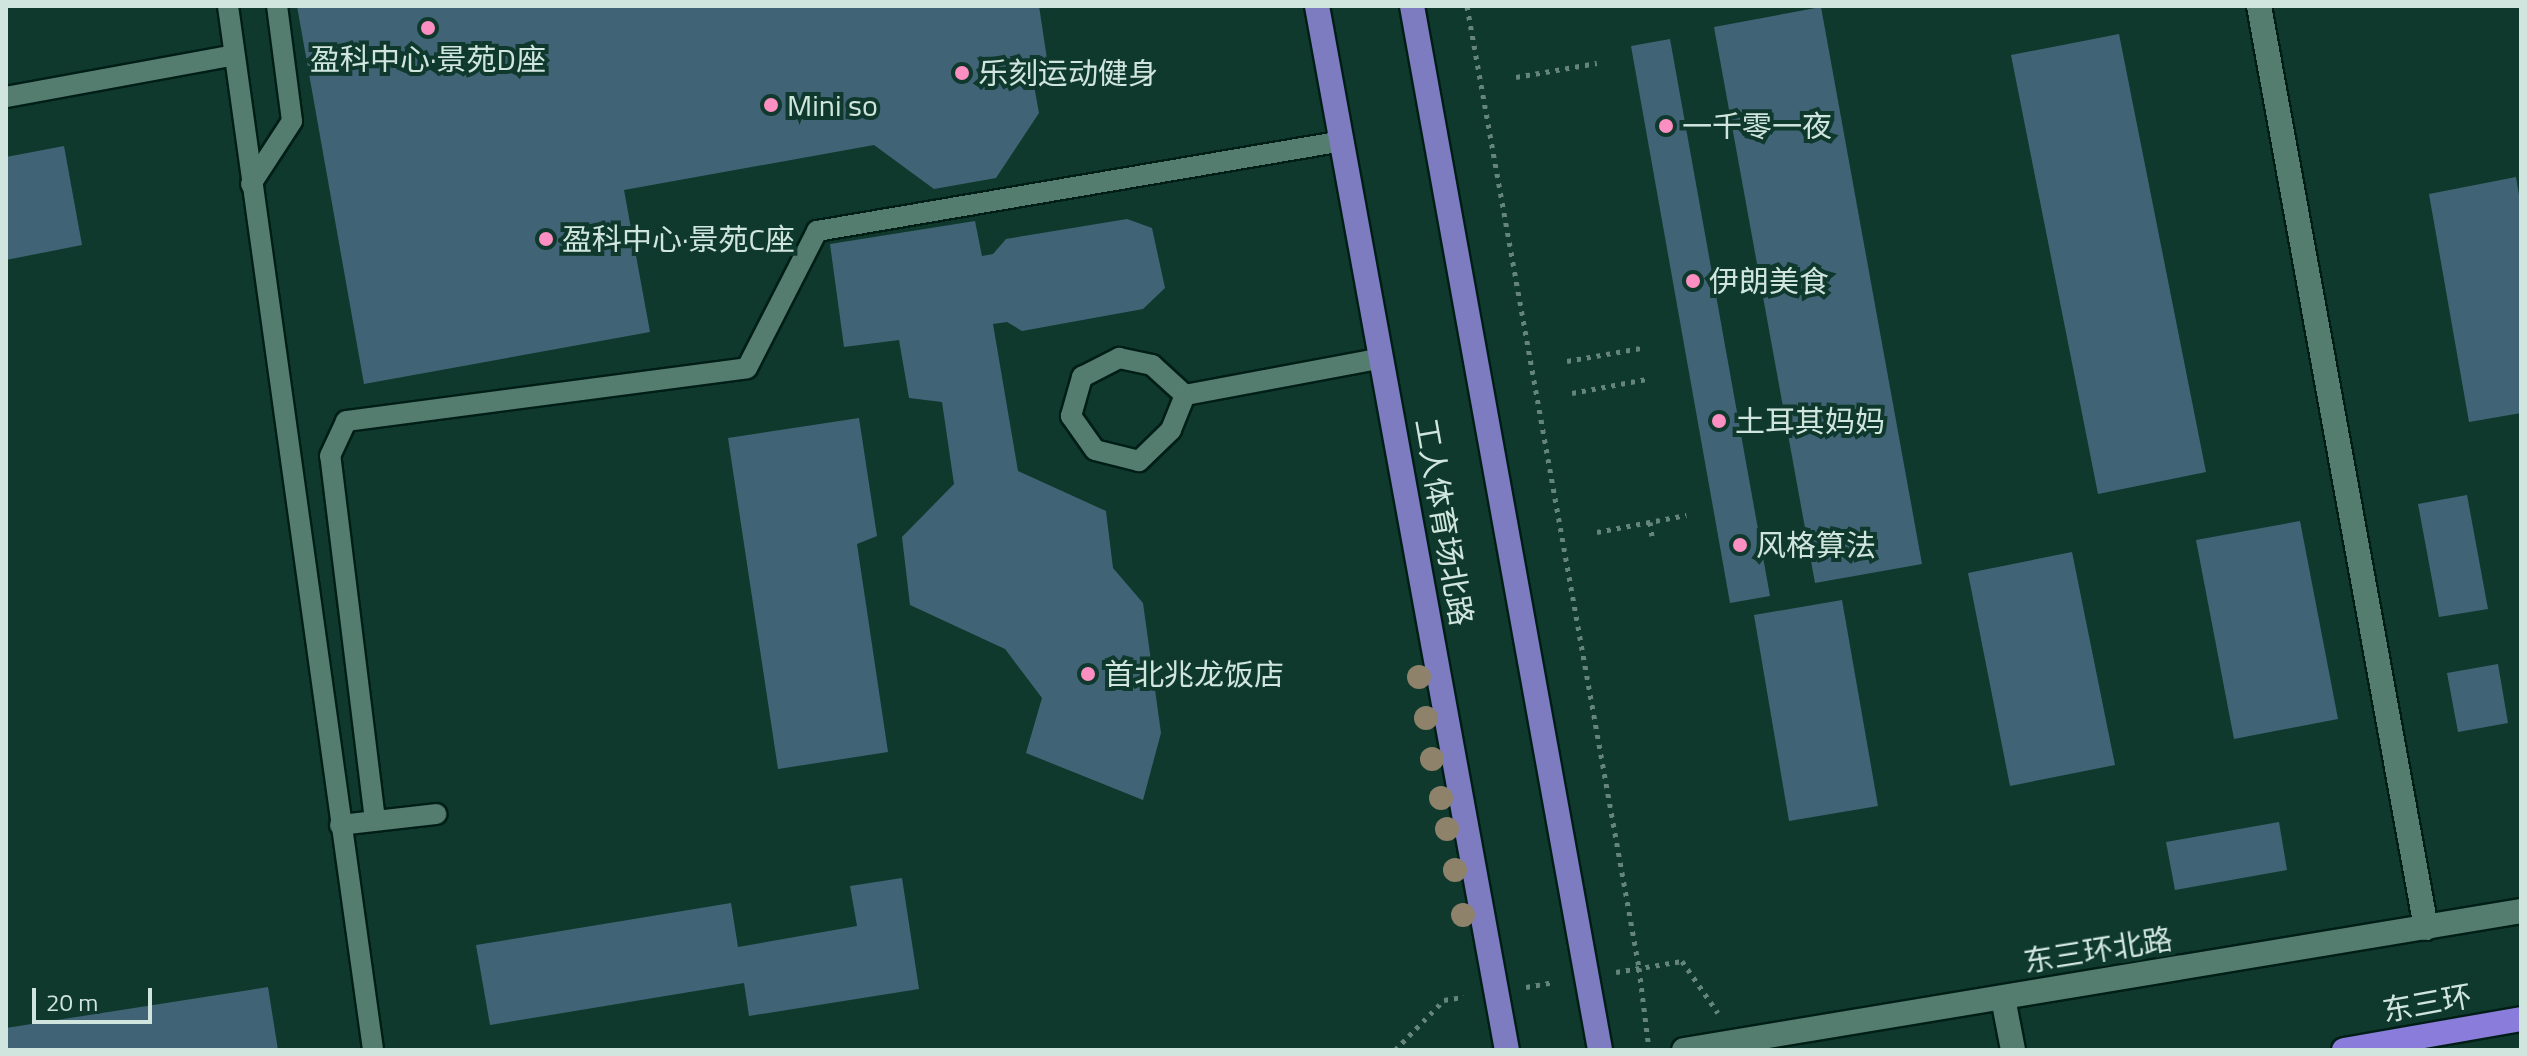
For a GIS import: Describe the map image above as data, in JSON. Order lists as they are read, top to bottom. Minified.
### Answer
{"streets":{"highway":["东三环"],"main road":["工人体育场北路"],"street":["东三环北路"]},"places":["盈科中心·景苑D座","乐刻运动健身","Mini so","一千零一夜","盈科中心·景苑C座","伊朗美食","土耳其妈妈","风格算法","首北兆龙饭店"],"scale_bar":"20 m"}
